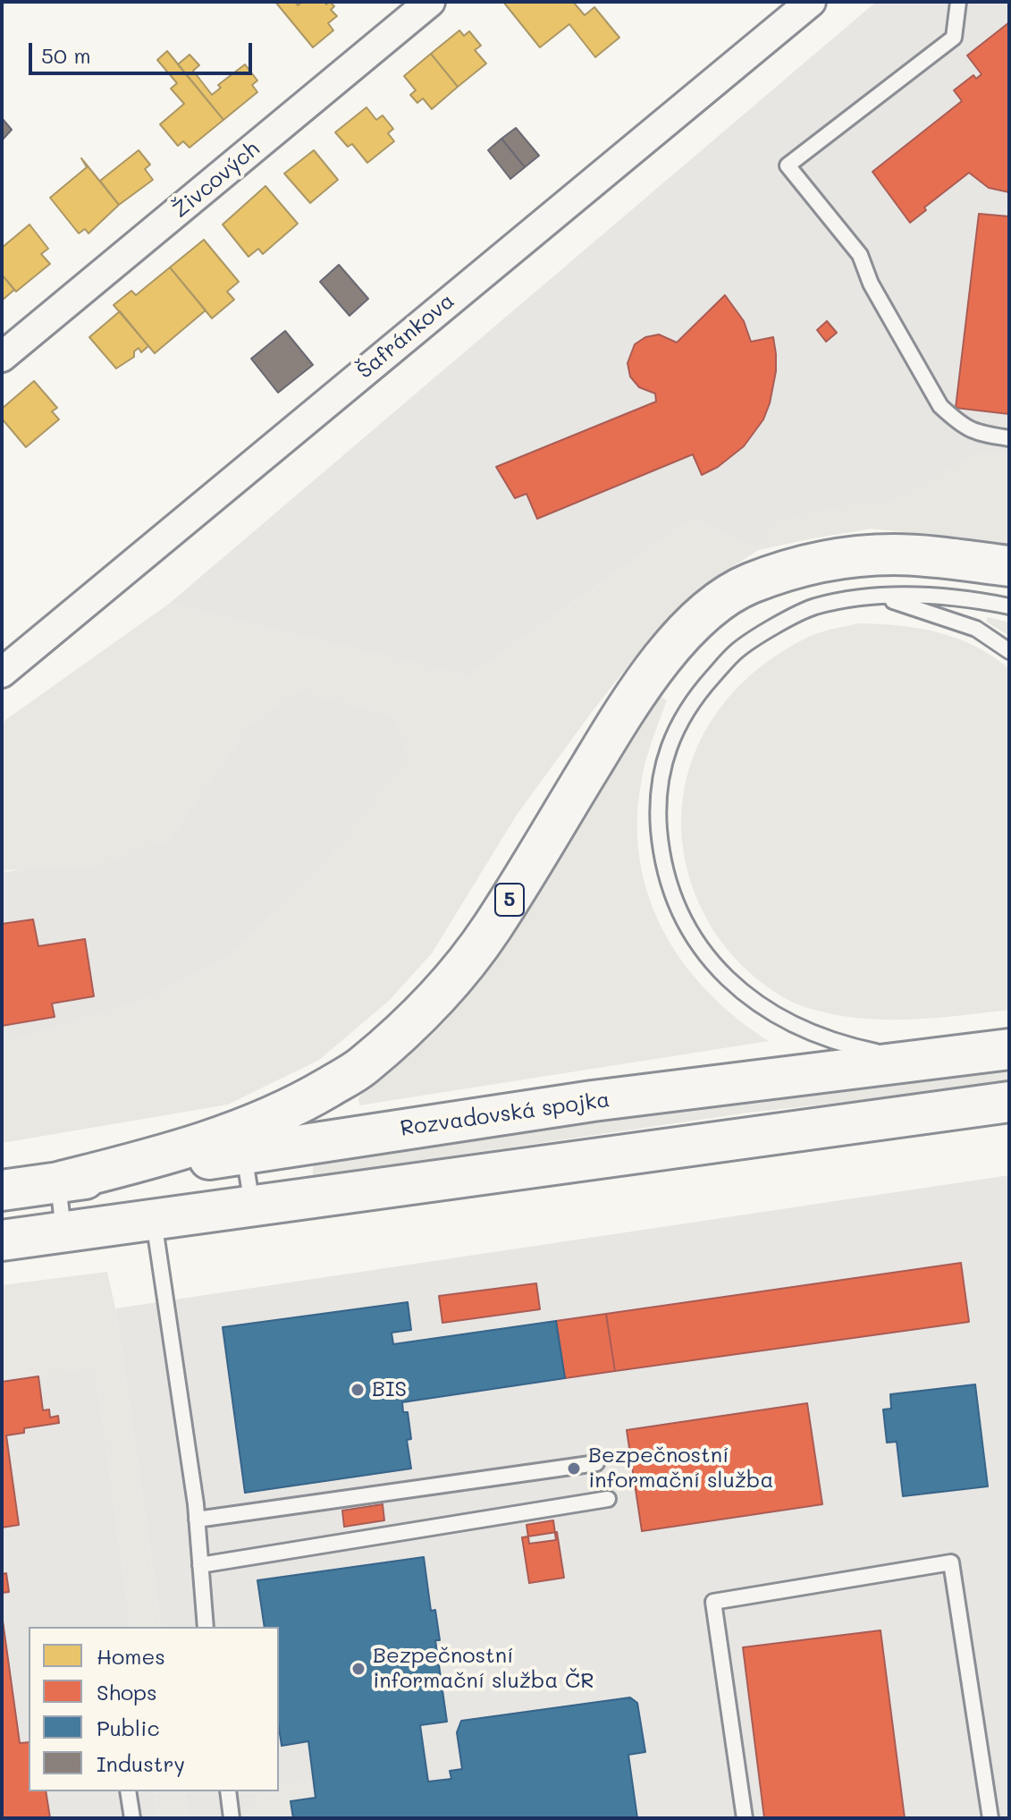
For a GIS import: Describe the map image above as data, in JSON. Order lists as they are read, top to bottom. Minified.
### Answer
{"streets":{"highway":["5","Rozvadovská spojka"],"street":["Živcových","Šafránkova"]},"crossings":[["5","Rozvadovská spojka"]],"places":["BIS","Bezpečnostní informační služba","Bezpečnostní informační služba ČR"],"legend":["Homes","Shops","Public","Industry"],"scale_bar":"50 m"}
